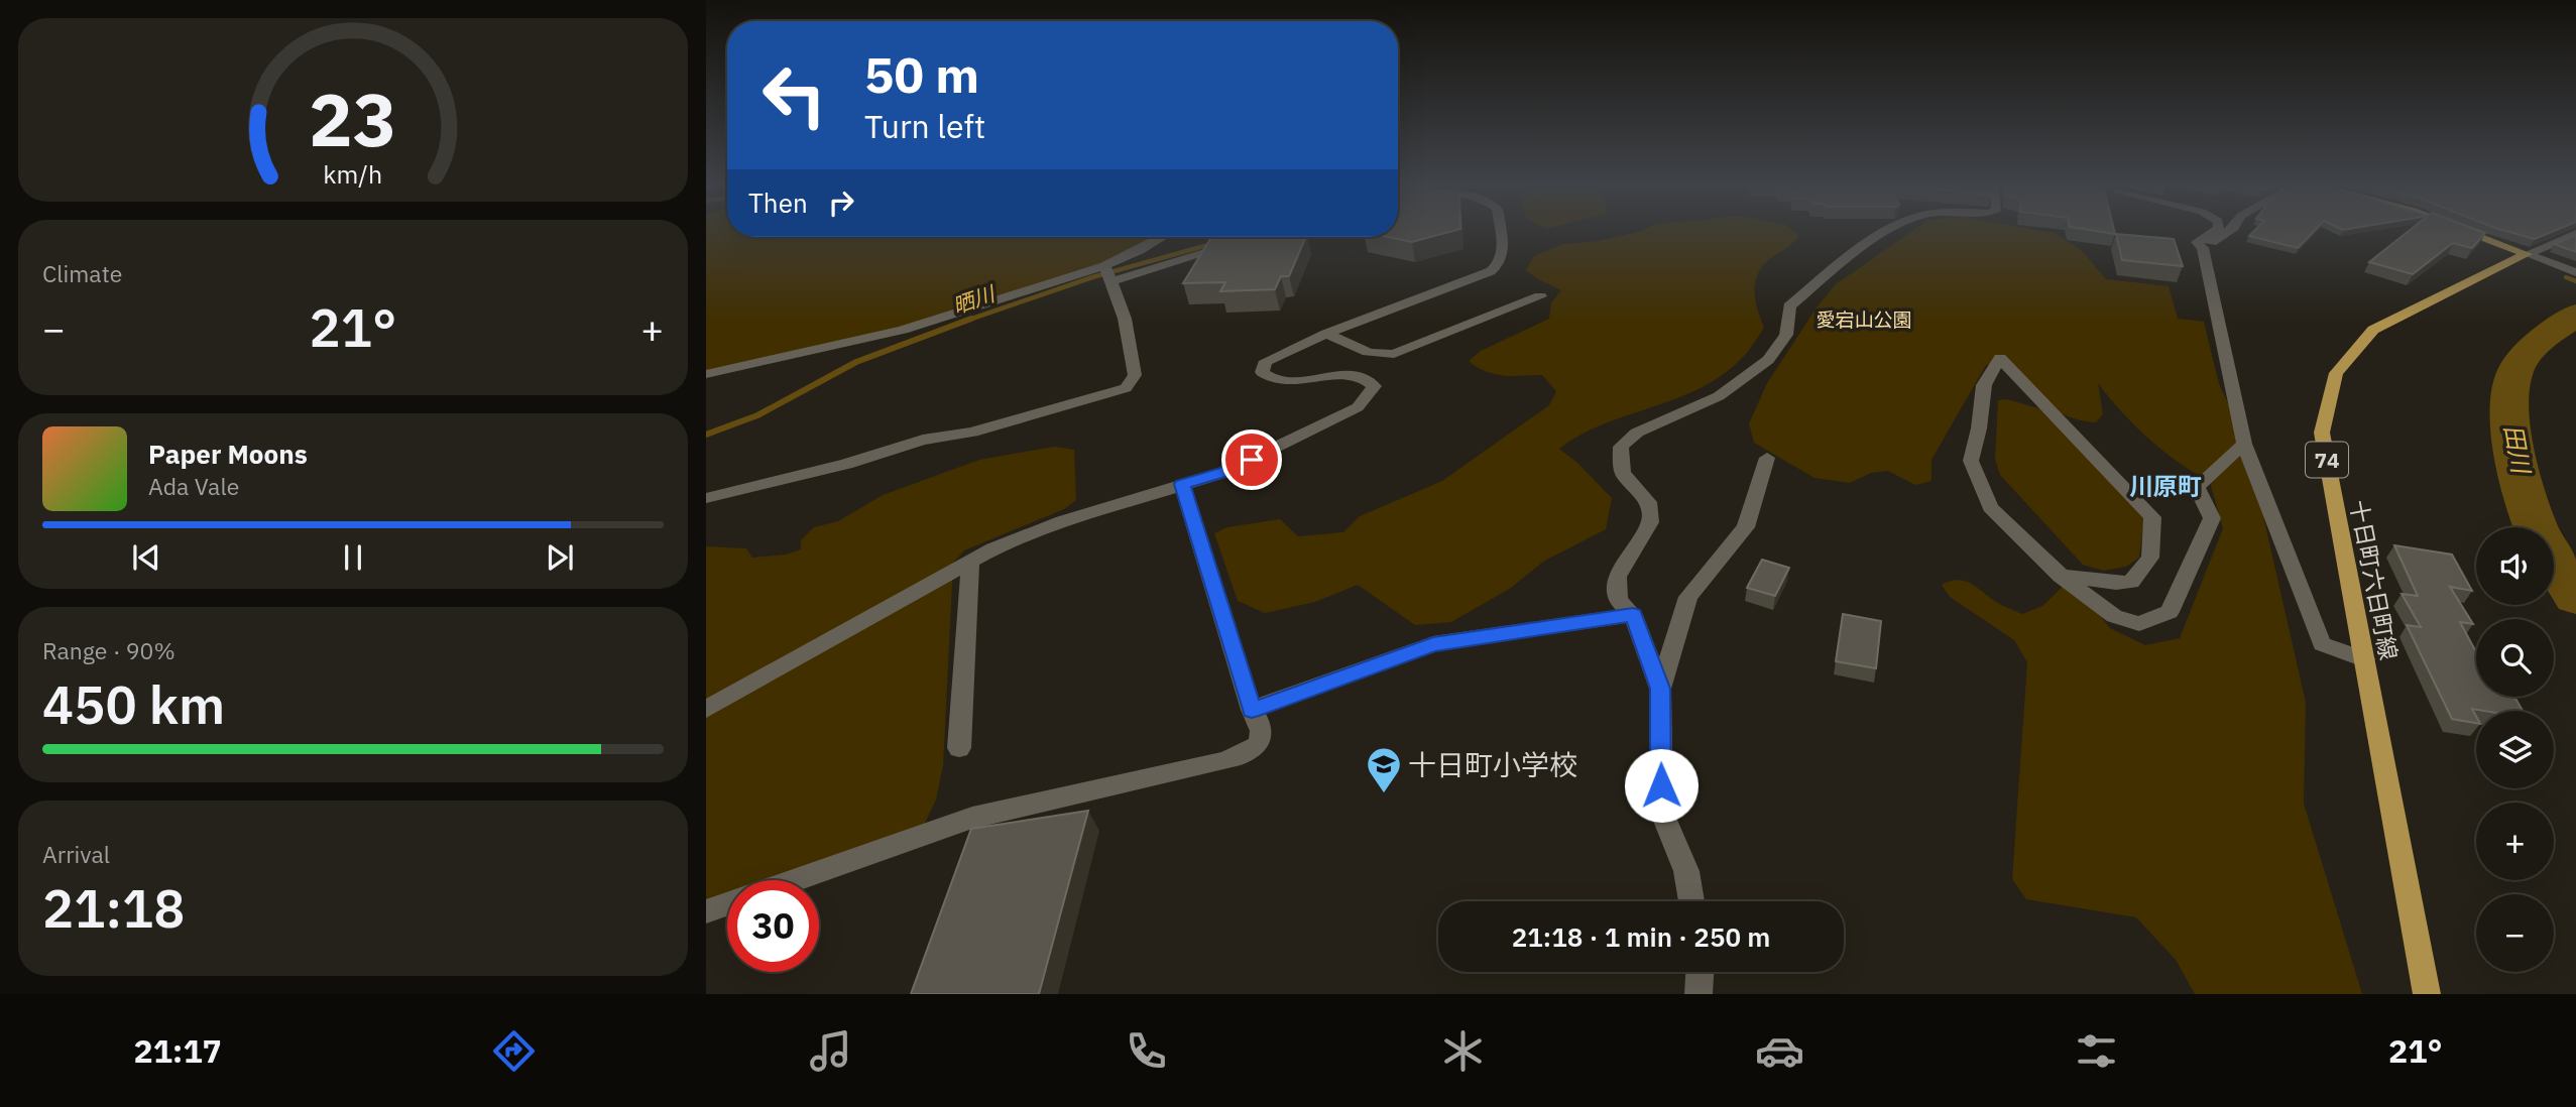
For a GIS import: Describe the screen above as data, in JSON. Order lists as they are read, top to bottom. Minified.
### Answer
{"streets":{"main road":["74","十日町六日町線"]},"districts":["川原町"],"water":["晒川","田川"],"parks":["愛宕山公園"],"places":{"school or university":["十日町小学校"]},"page":{"turn":["50 m","Turn left"],"then":"Then","tile":["Climate",["Range · 90%","450 km"],["Arrival","21:18"]],"heat":["−","21°","+"],"song":["Paper Moons","Ada Vale"],"map_buttons":["+","−"],"limit":"30","trip":"21:18 · 1 min · 250 m","tabs":["21:17","21°"],"gauge":["23","km/h"]}}
